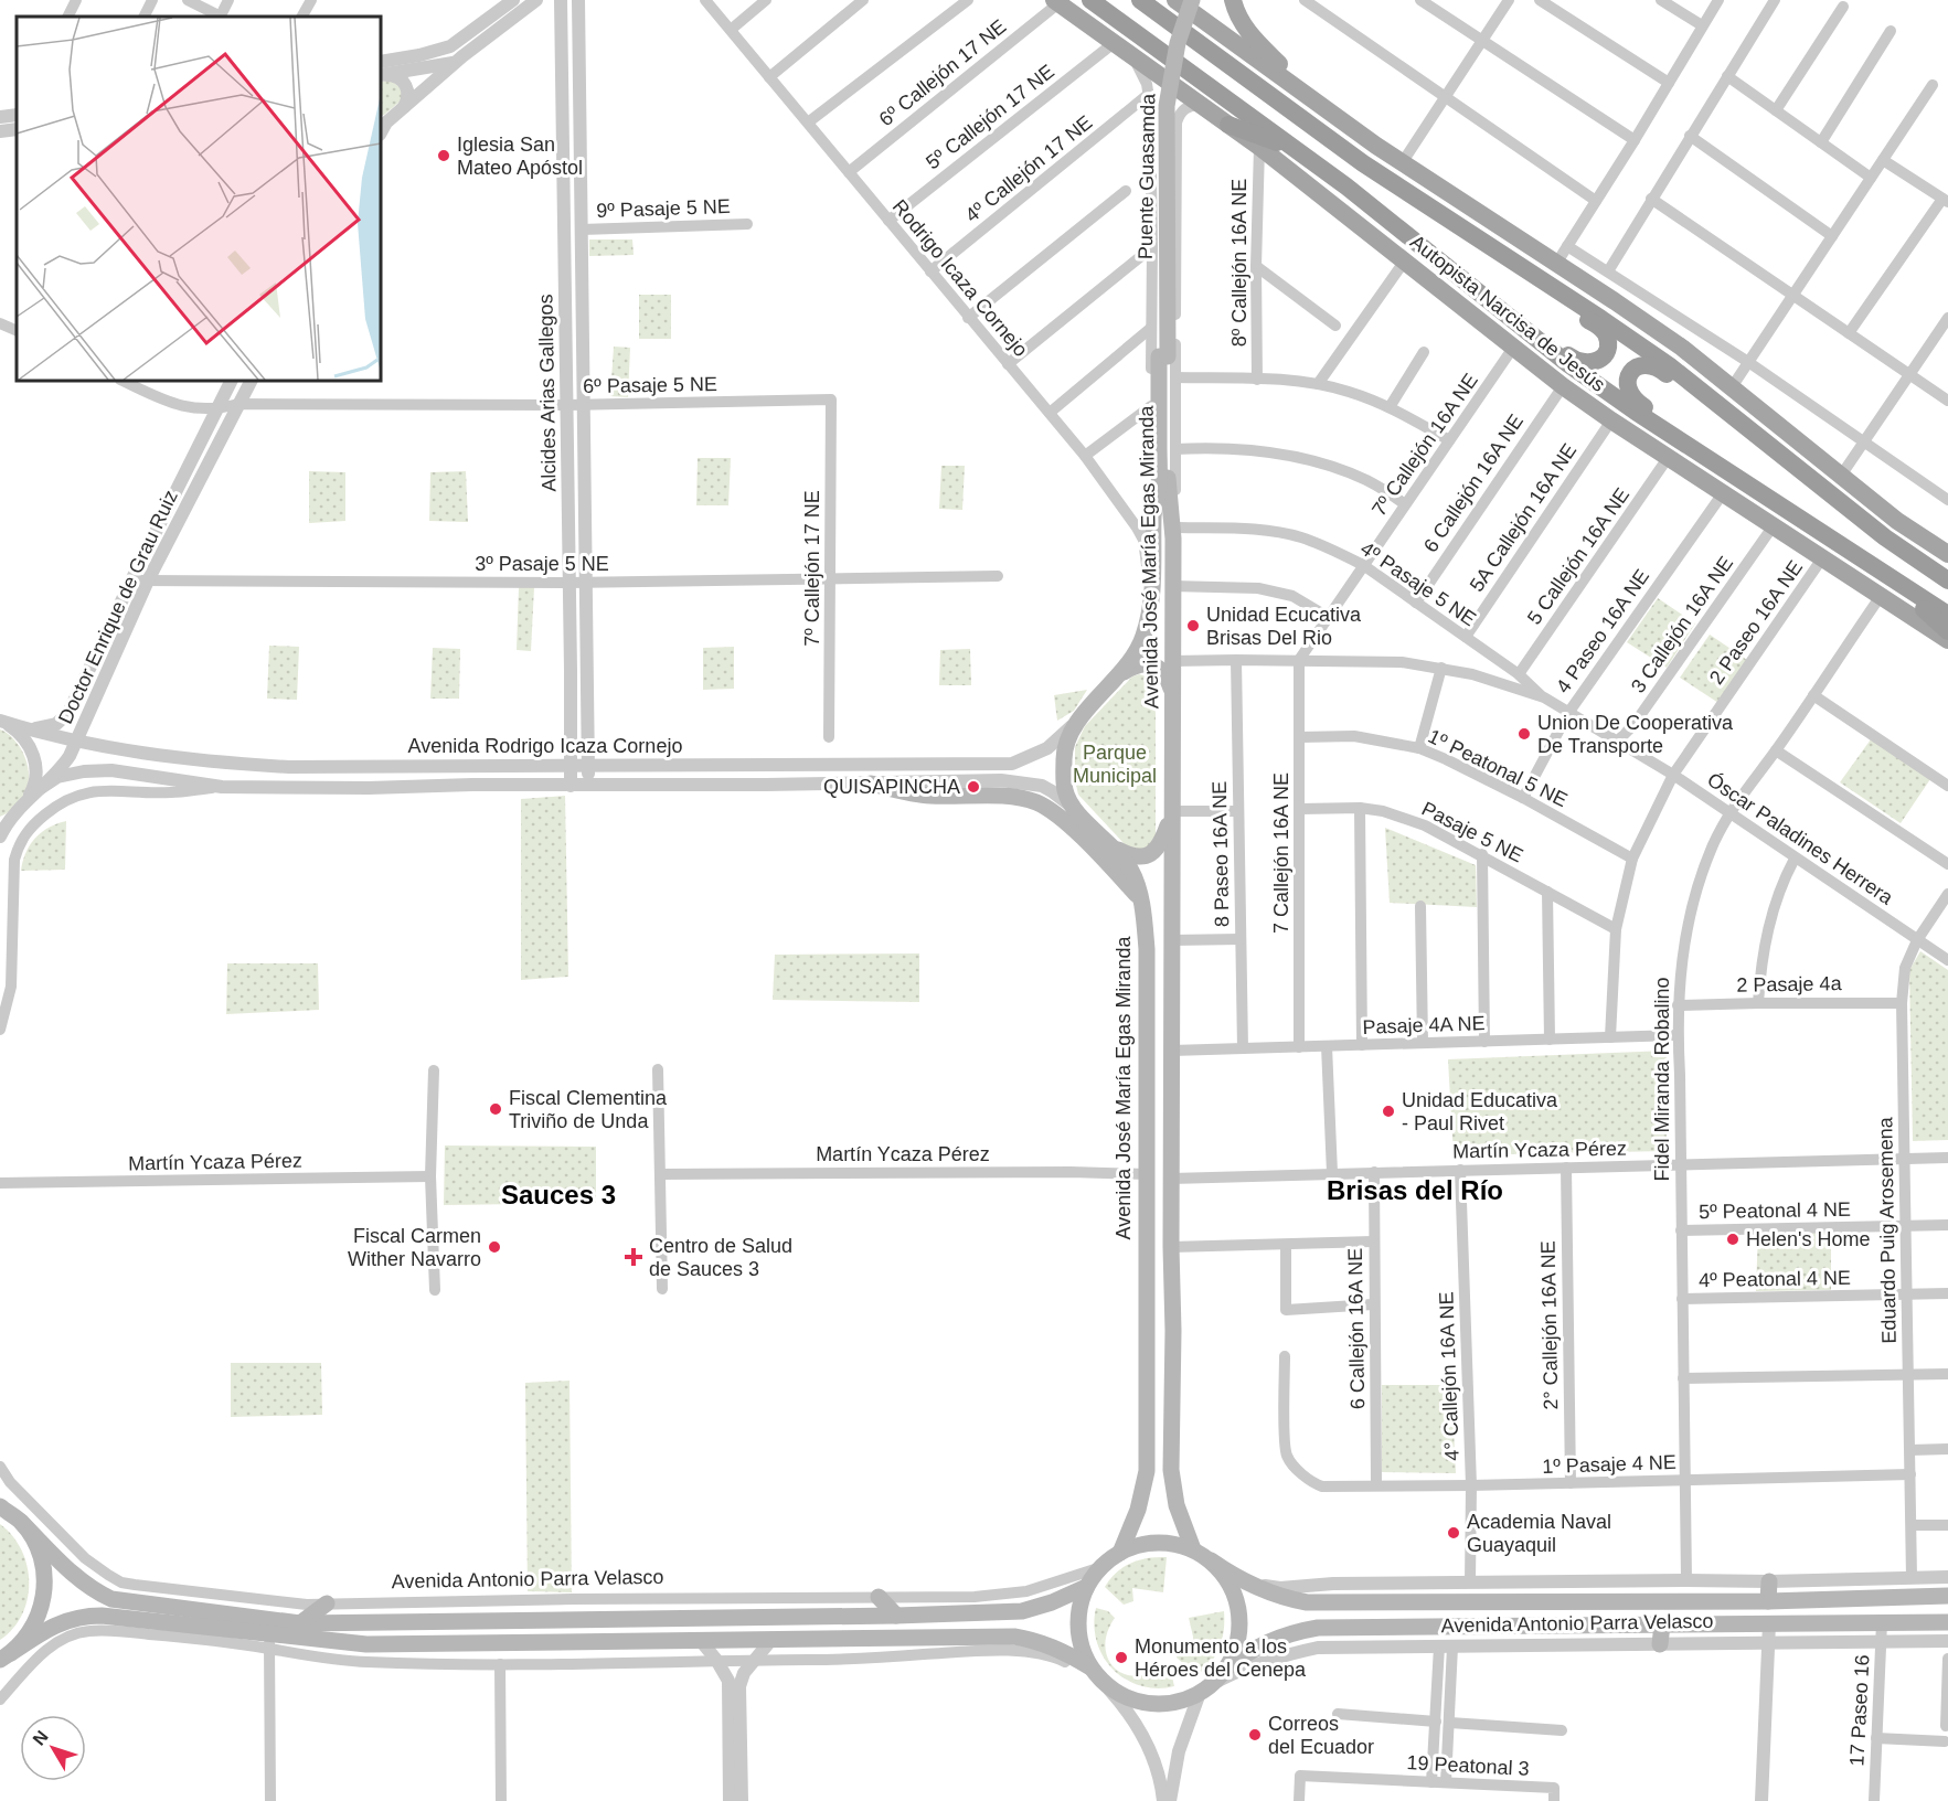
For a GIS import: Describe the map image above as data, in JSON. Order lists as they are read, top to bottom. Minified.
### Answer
{"streets":{"highway":["Autopista Narcisa de Jesús"],"main road":["Puente Guasamda","Avenida José María Egas Miranda","Avenida Antonio Parra Velasco"],"street":["6º Callejón 17 NE","5º Callejón 17 NE","4º Callejón 17 NE","9º Pasaje 5 NE","8º Callejón 16A NE","Rodrigo Icaza Cornejo","6º Pasaje 5 NE","Alcides Arias Gallegos","7º Callejón 16A NE","6 Callejón 16A NE","5A Callejón 16A NE","5 Callejón 16A NE","3º Pasaje 5 NE","7º Callejón 17 NE","4º Pasaje 5 NE","Doctor Enrique de Grau Ruiz","2 Paseo 16A NE","3 Callejón 16A NE","4 Paseo 16A NE","Avenida Rodrigo Icaza Cornejo","1º Peatonal 5 NE","Pasaje 5 NE","Óscar Paladines Herrera","7 Callejón 16A NE","8 Paseo 16A NE","2 Pasaje 4a","Pasaje 4A NE","Fidel Miranda Robalino","Martín Ycaza Pérez","5º Peatonal 4 NE","Eduardo Puig Arosemena","4º Peatonal 4 NE","2° Callejón 16A NE","4° Callejón 16A NE","1º Pasaje 4 NE","17 Paseo 16","19 Peatonal 3"]},"crossings":[["6º Callejón 17 NE","Rodrigo Icaza Cornejo"],["6º Callejón 17 NE","Autopista Narcisa de Jesús"],["5º Callejón 17 NE","Rodrigo Icaza Cornejo"],["5º Callejón 17 NE","Autopista Narcisa de Jesús"],["4º Callejón 17 NE","Rodrigo Icaza Cornejo"],["Puente Guasamda","Avenida José María Egas Miranda"],["9º Pasaje 5 NE","Alcides Arias Gallegos"],["8º Callejón 16A NE","Autopista Narcisa de Jesús"],["Rodrigo Icaza Cornejo","Avenida José María Egas Miranda"],["Autopista Narcisa de Jesús","7º Callejón 16A NE"],["Autopista Narcisa de Jesús","6 Callejón 16A NE"],["Autopista Narcisa de Jesús","5A Callejón 16A NE"],["Autopista Narcisa de Jesús","5 Callejón 16A NE"],["Autopista Narcisa de Jesús","2 Paseo 16A NE"],["Autopista Narcisa de Jesús","3 Callejón 16A NE"],["Autopista Narcisa de Jesús","4 Paseo 16A NE"],["Autopista Narcisa de Jesús","Fidel Miranda Robalino"],["6º Pasaje 5 NE","Alcides Arias Gallegos"],["6º Pasaje 5 NE","7º Callejón 17 NE"],["6º Pasaje 5 NE","Doctor Enrique de Grau Ruiz"],["Alcides Arias Gallegos","3º Pasaje 5 NE"],["Alcides Arias Gallegos","Avenida Rodrigo Icaza Cornejo"],["7º Callejón 16A NE","4º Pasaje 5 NE"],["7º Callejón 16A NE","Óscar Paladines Herrera"],["7º Callejón 16A NE","7 Callejón 16A NE"],["6 Callejón 16A NE","4º Pasaje 5 NE"],["6 Callejón 16A NE","Martín Ycaza Pérez"],["6 Callejón 16A NE","1º Pasaje 4 NE"],["5A Callejón 16A NE","4º Pasaje 5 NE"],["5 Callejón 16A NE","4º Pasaje 5 NE"],["Avenida José María Egas Miranda","4º Pasaje 5 NE"],["Avenida José María Egas Miranda","Avenida Rodrigo Icaza Cornejo"],["Avenida José María Egas Miranda","Óscar Paladines Herrera"],["Avenida José María Egas Miranda","Pasaje 4A NE"],["Avenida José María Egas Miranda","Martín Ycaza Pérez"],["Avenida José María Egas Miranda","Avenida Antonio Parra Velasco"],["3º Pasaje 5 NE","7º Callejón 17 NE"],["3º Pasaje 5 NE","Doctor Enrique de Grau Ruiz"],["4º Pasaje 5 NE","Óscar Paladines Herrera"],["Doctor Enrique de Grau Ruiz","Avenida Rodrigo Icaza Cornejo"],["2 Paseo 16A NE","1º Peatonal 5 NE"],["2 Paseo 16A NE","Pasaje 5 NE"],["2 Paseo 16A NE","Óscar Paladines Herrera"],["2 Paseo 16A NE","Pasaje 4A NE"],["3 Callejón 16A NE","Óscar Paladines Herrera"],["4 Paseo 16A NE","1º Peatonal 5 NE"],["4 Paseo 16A NE","Óscar Paladines Herrera"],["1º Peatonal 5 NE","7 Callejón 16A NE"],["Pasaje 5 NE","7 Callejón 16A NE"],["Óscar Paladines Herrera","7 Callejón 16A NE"],["Óscar Paladines Herrera","8 Paseo 16A NE"],["Óscar Paladines Herrera","Fidel Miranda Robalino"],["Óscar Paladines Herrera","Eduardo Puig Arosemena"],["7 Callejón 16A NE","Pasaje 4A NE"],["8 Paseo 16A NE","Pasaje 4A NE"],["2 Pasaje 4a","Fidel Miranda Robalino"],["2 Pasaje 4a","Eduardo Puig Arosemena"],["Pasaje 4A NE","Fidel Miranda Robalino"],["Fidel Miranda Robalino","Martín Ycaza Pérez"],["Fidel Miranda Robalino","5º Peatonal 4 NE"],["Fidel Miranda Robalino","4º Peatonal 4 NE"],["Fidel Miranda Robalino","1º Pasaje 4 NE"],["Fidel Miranda Robalino","Avenida Antonio Parra Velasco"],["Martín Ycaza Pérez","Eduardo Puig Arosemena"],["Martín Ycaza Pérez","2° Callejón 16A NE"],["Martín Ycaza Pérez","4° Callejón 16A NE"],["5º Peatonal 4 NE","Eduardo Puig Arosemena"],["Eduardo Puig Arosemena","4º Peatonal 4 NE"],["Eduardo Puig Arosemena","1º Pasaje 4 NE"],["Eduardo Puig Arosemena","Avenida Antonio Parra Velasco"],["2° Callejón 16A NE","1º Pasaje 4 NE"],["4° Callejón 16A NE","1º Pasaje 4 NE"],["4° Callejón 16A NE","Avenida Antonio Parra Velasco"],["Avenida Antonio Parra Velasco","17 Paseo 16"]],"districts":["Brisas del Río","Sauces 3"],"parks":["Parque Municipal"],"places":{"other":["Iglesia San Mateo Apóstol","Unidad Ecucativa Brisas Del Rio","Union De Cooperativa De Transporte","QUISAPINCHA","Fiscal Clementina Triviño de Unda","Unidad Educativa - Paul Rivet","Helen's Home","Fiscal Carmen Wither Navarro","Academia Naval Guayaquil","Monumento a los Héroes del Cenepa","Correos del Ecuador"],"health":["Centro de Salud de Sauces 3"]},"north":"top left"}
